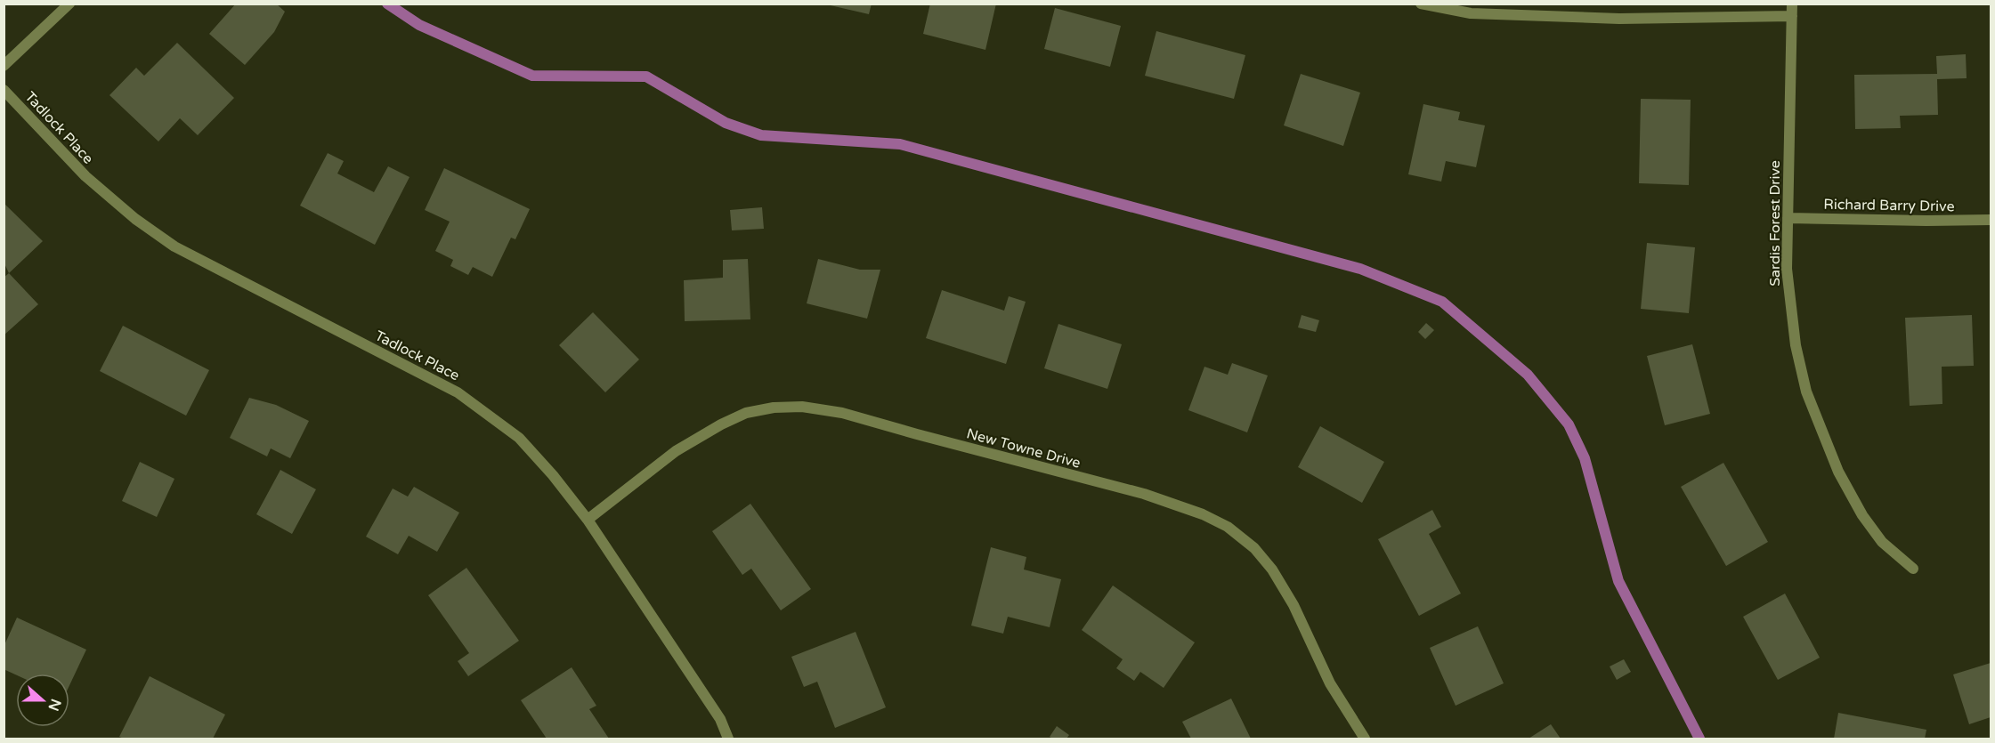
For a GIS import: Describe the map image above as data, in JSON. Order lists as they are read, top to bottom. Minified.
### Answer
{"streets":{"street":["Tadlock Place","Richard Barry Drive","Sardis Forest Drive","New Towne Drive"]},"crossings":[["Tadlock Place","New Towne Drive"],["Richard Barry Drive","Sardis Forest Drive"]],"north":"right"}
